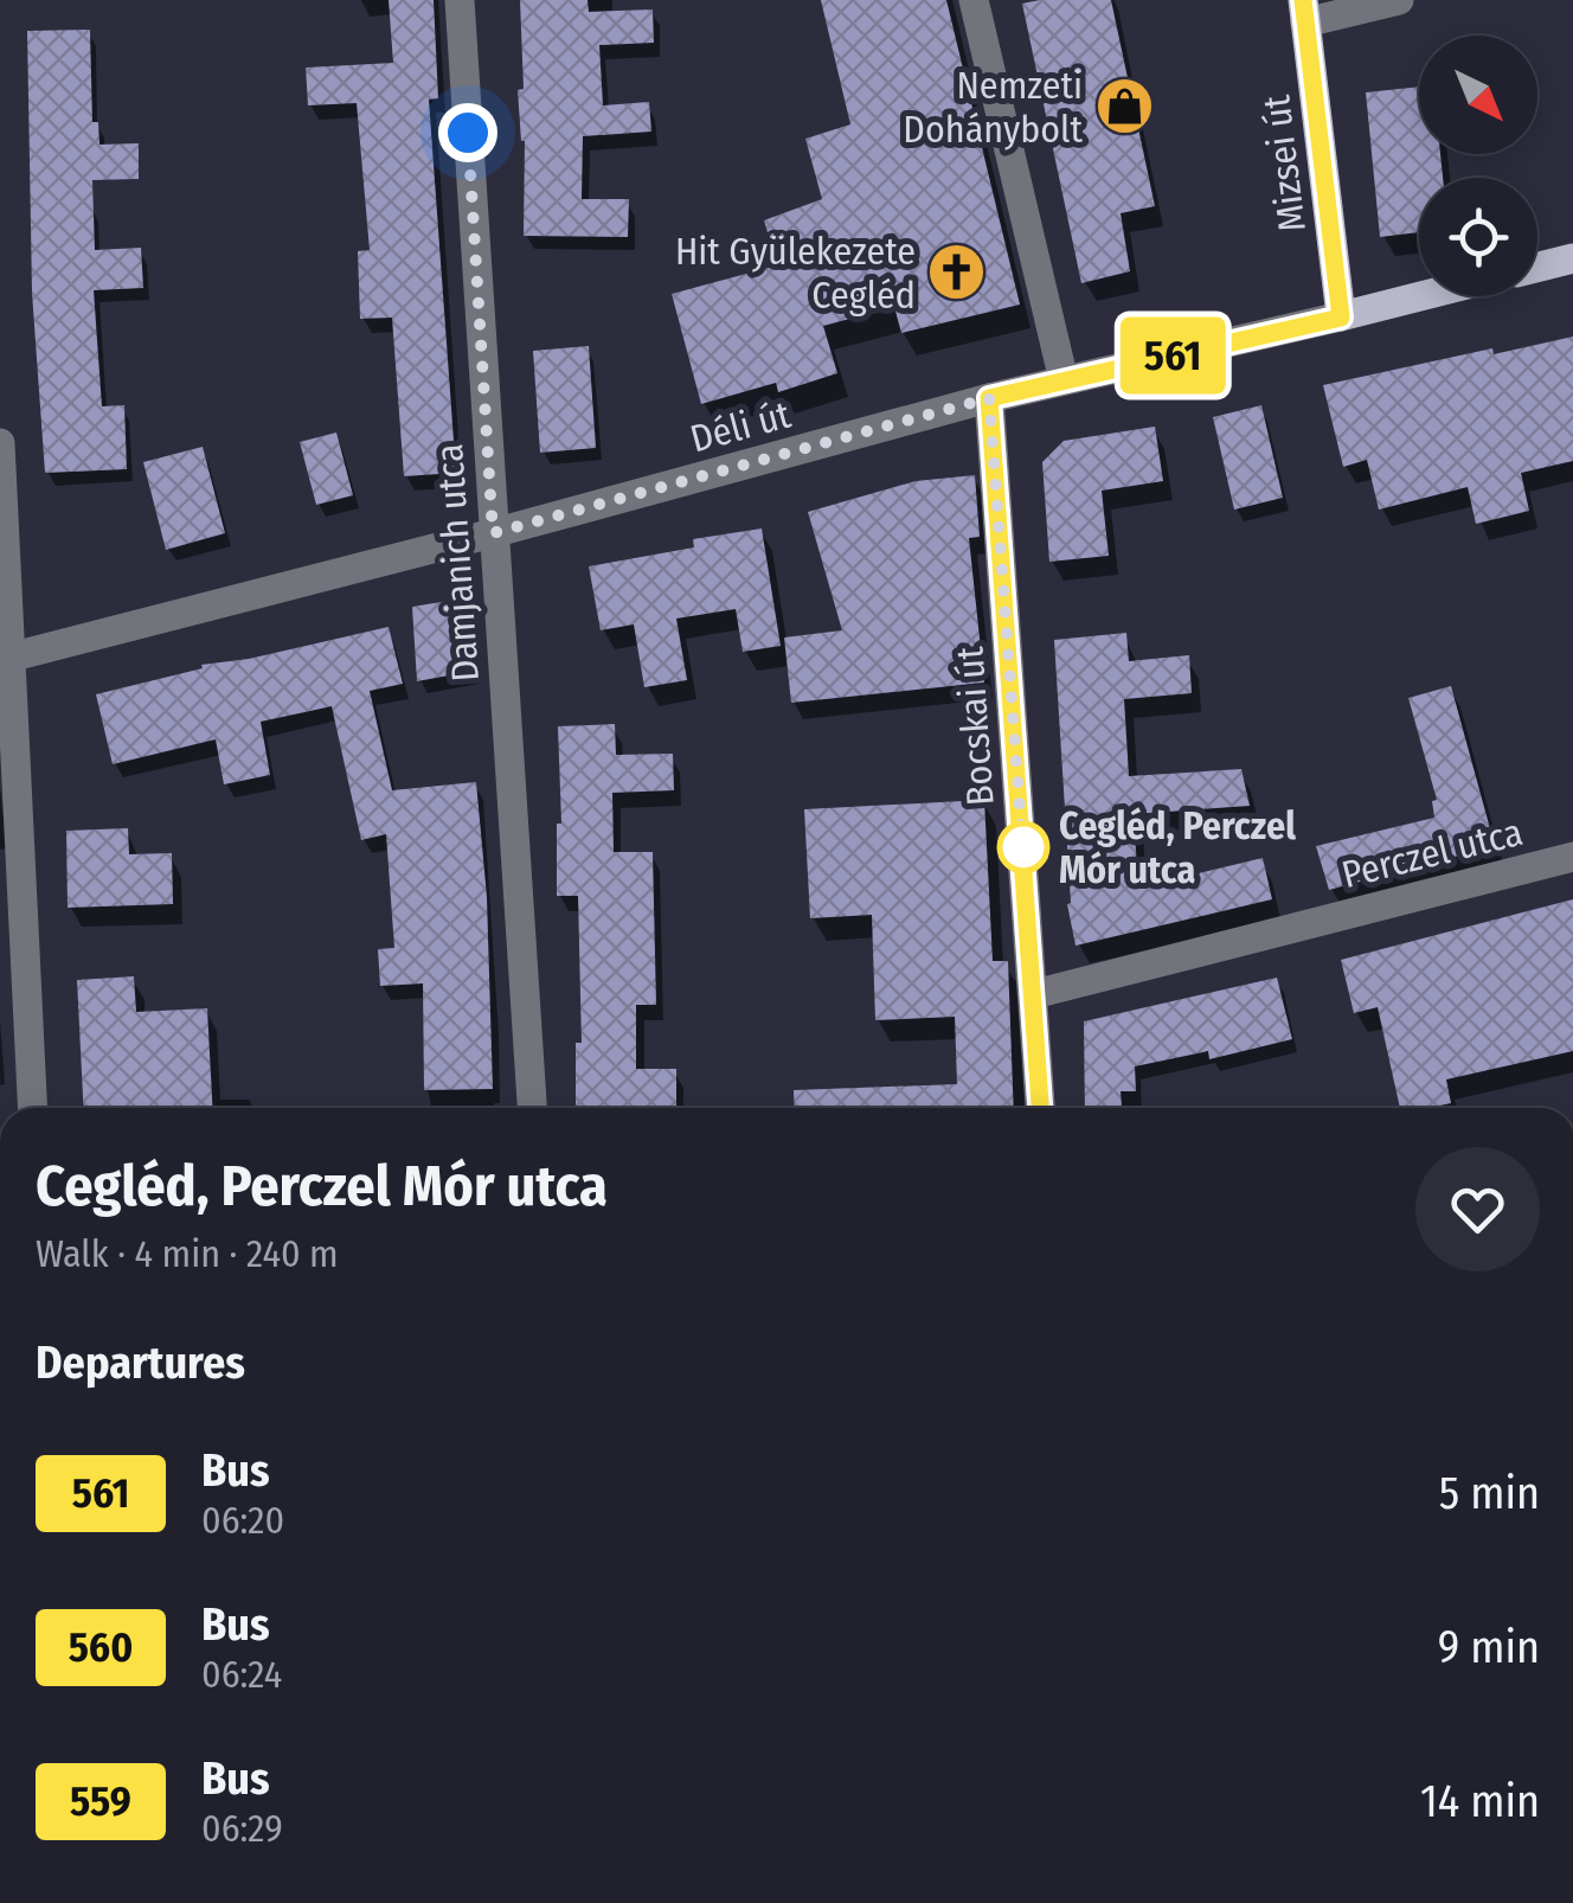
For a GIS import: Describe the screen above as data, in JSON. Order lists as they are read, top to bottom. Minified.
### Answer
{"streets":{"main road":["Mizsei út","Déli út"],"street":["Damjanich utca","Bocskai út","Perczel utca"]},"crossings":[["Mizsei út","Déli út"],["Déli út","Damjanich utca"],["Déli út","Bocskai út"],["Bocskai út","Perczel utca"]],"places":{"shop":["Nemzeti Dohánybolt"],"church":["Hit Gyülekezete Cegléd"],"other":["Cegléd, Perczel Mór utca"]},"lines":["bus line 561"],"north":"bottom right","page":{"on_map":"561","heading":[["Cegléd, Perczel Mór utca","Walk · 4 min · 240 m"],"Departures"],"list":[{"mark":"561","name":"Bus","note":"06:20","value":"5 min"},{"mark":"560","name":"Bus","note":"06:24","value":"9 min"},{"mark":"559","name":"Bus","note":"06:29","value":"14 min"}]}}
